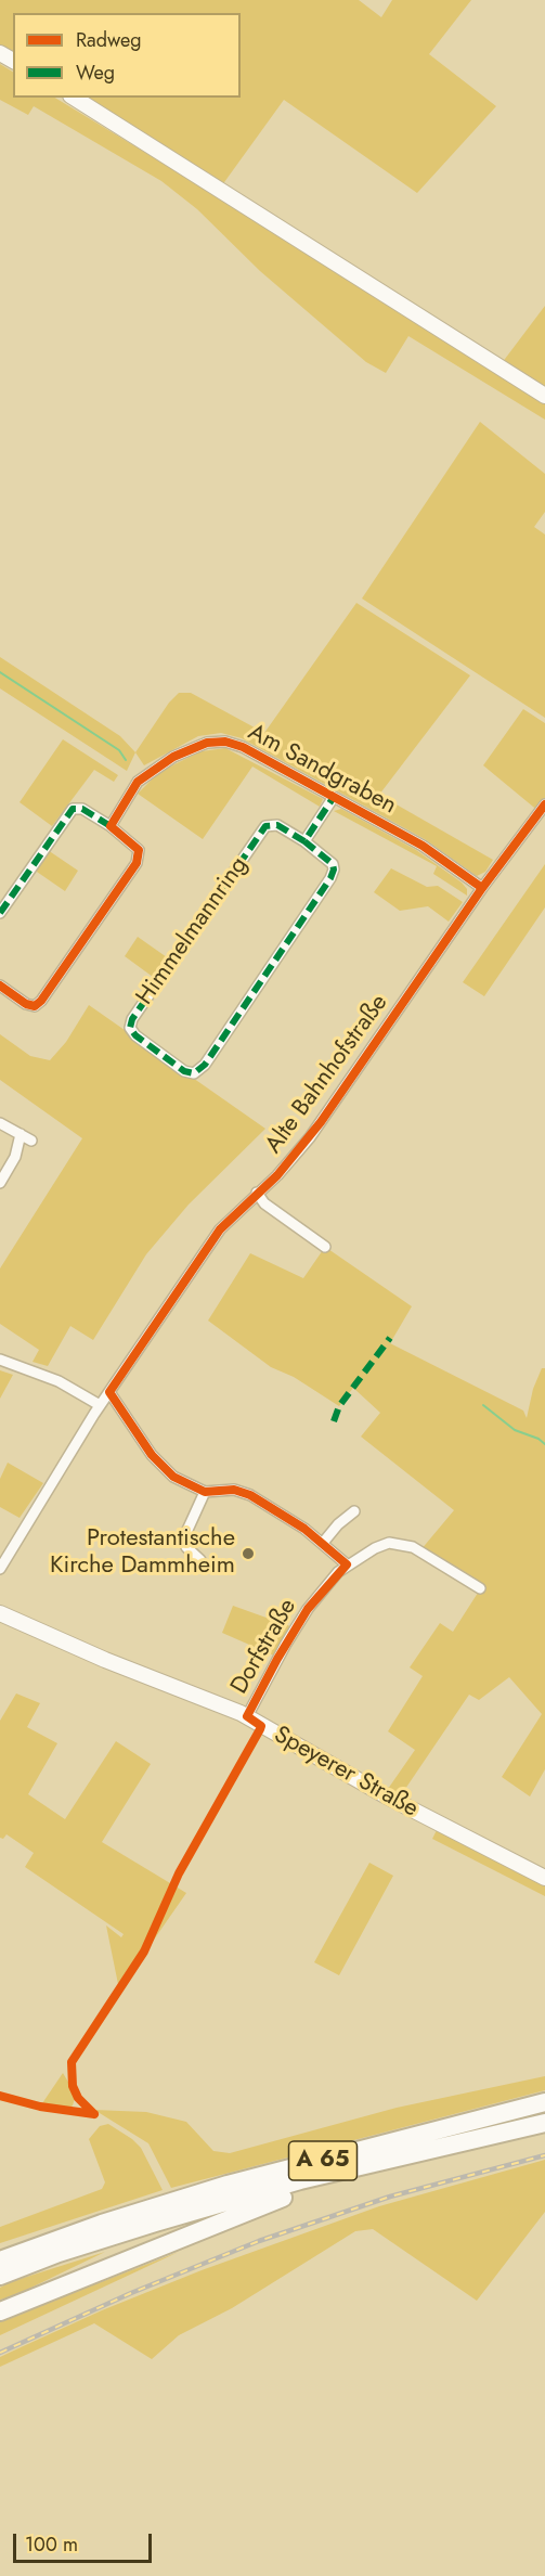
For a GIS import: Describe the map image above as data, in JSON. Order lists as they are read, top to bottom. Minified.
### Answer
{"streets":{"highway":["A 65"],"street":["Am Sandgraben","Himmelmannring","Alte Bahnhofstraße","Dorfstraße","Speyerer Straße"]},"crossings":[["Am Sandgraben","Alte Bahnhofstraße"],["Dorfstraße","Speyerer Straße"]],"places":["Protestantische Kirche Dammheim"],"legend":["Radweg","Weg"],"scale_bar":"100 m"}
